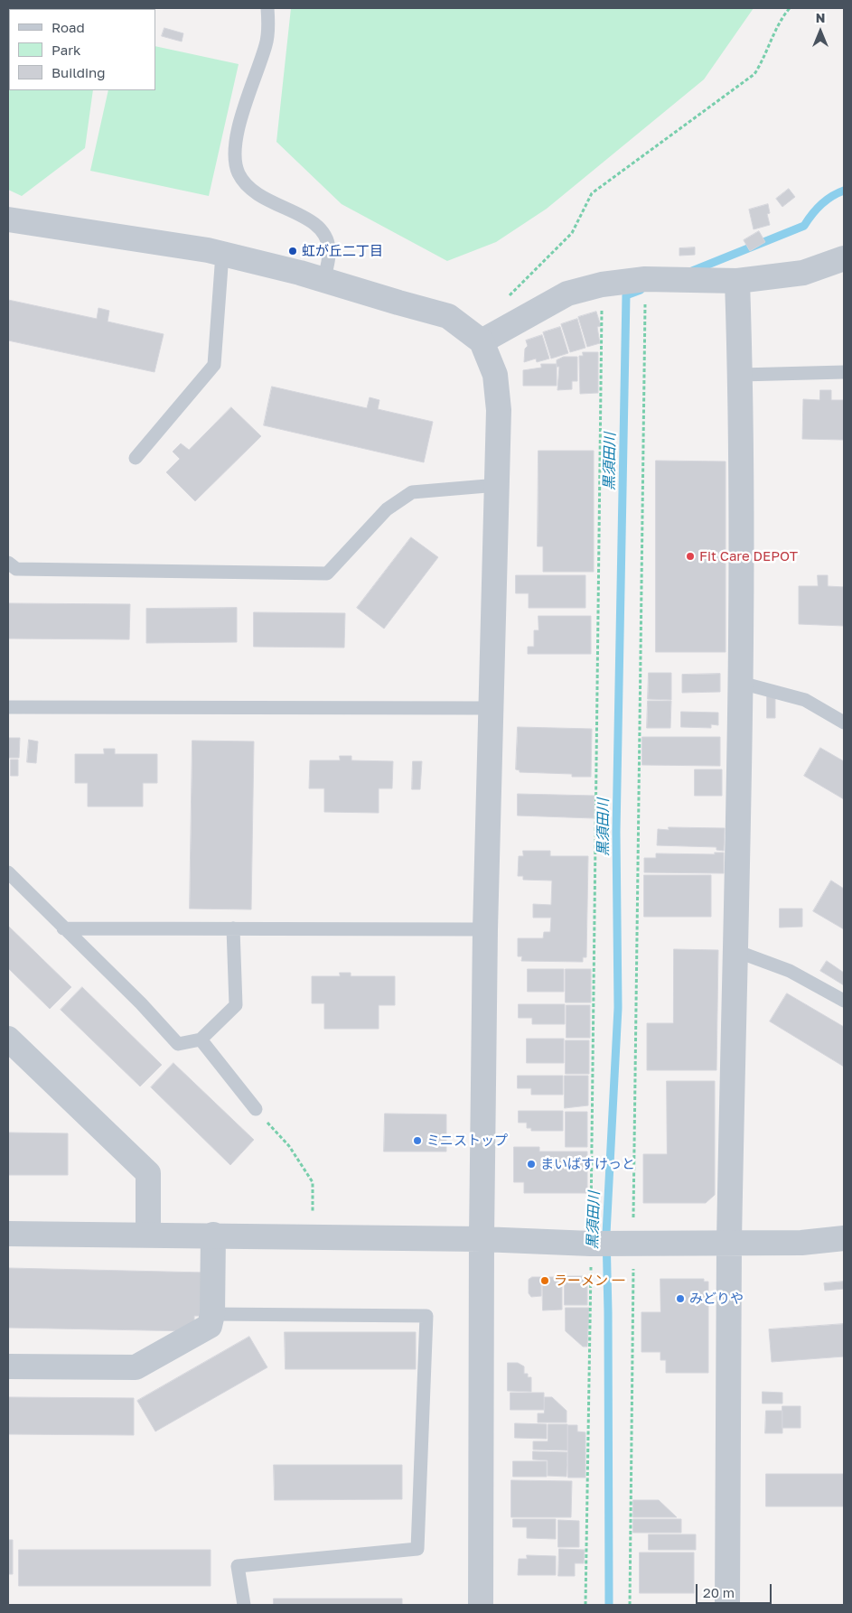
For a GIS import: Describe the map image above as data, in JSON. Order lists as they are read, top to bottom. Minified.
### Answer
{"water":["黒須田川"],"places":["虹が丘二丁目","Fit Care DEPOT","ミニストップ","まいばすけっと","ラーメン 一","みどりや"],"legend":["Road","Park","Building"],"scale_bar":"20 m","north":"top"}
